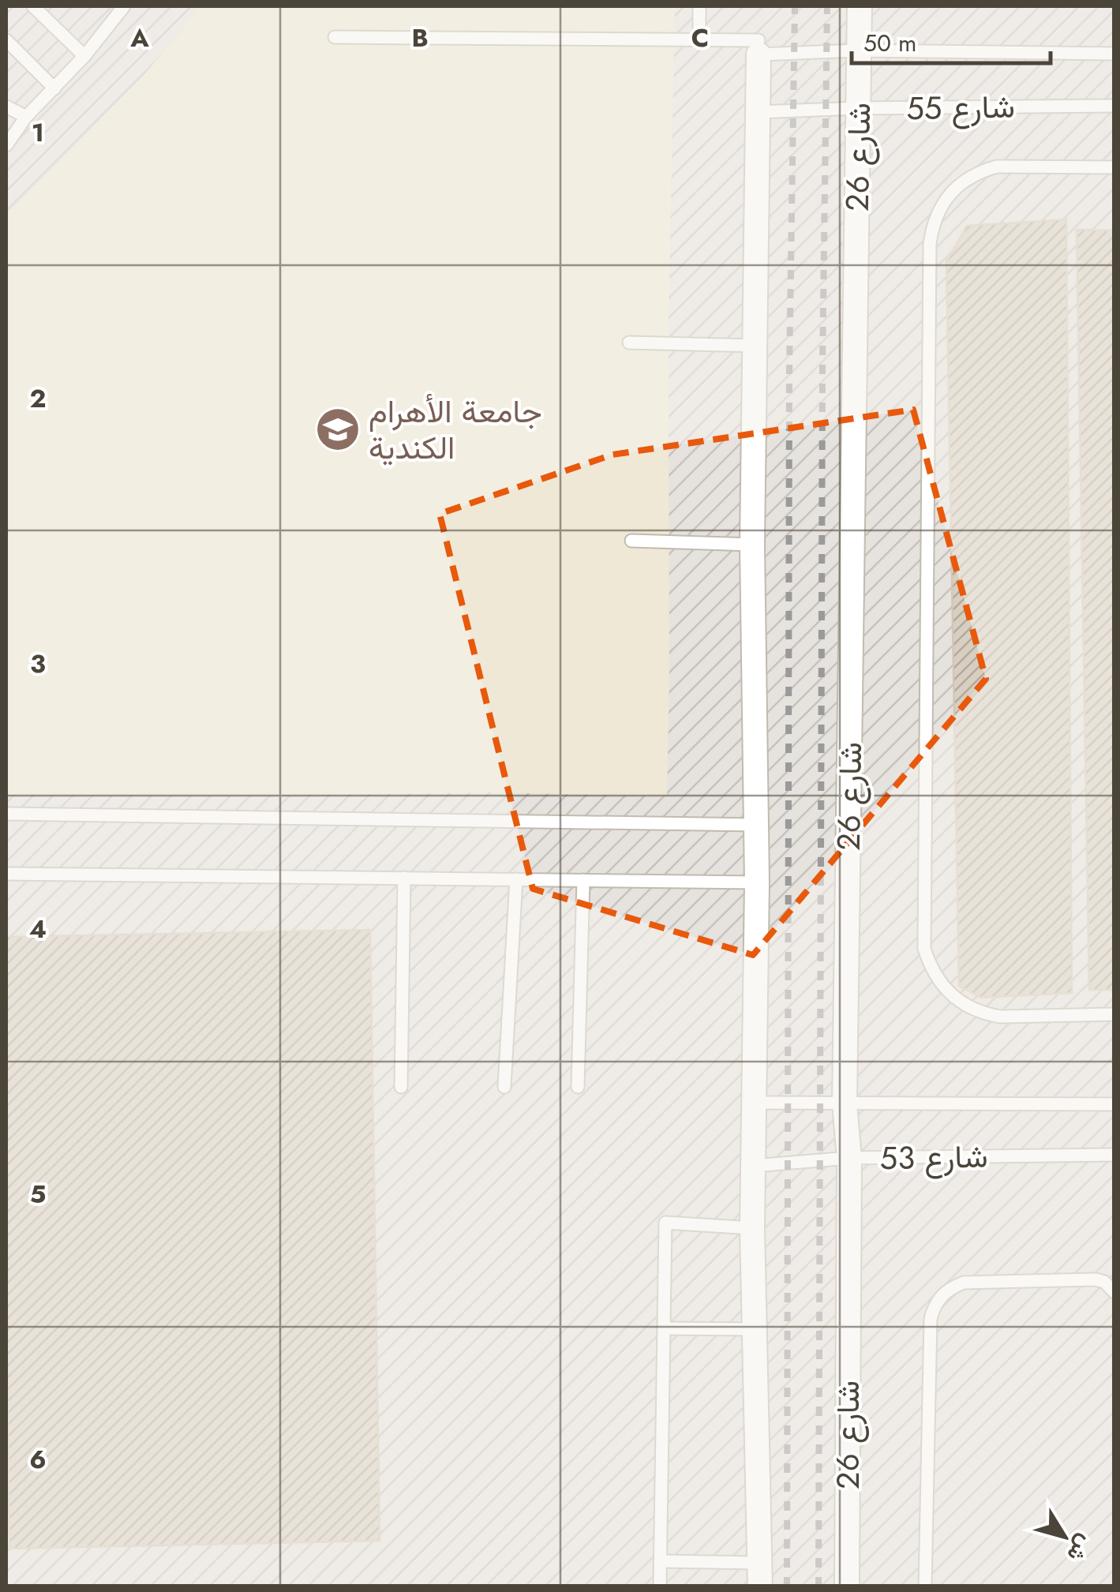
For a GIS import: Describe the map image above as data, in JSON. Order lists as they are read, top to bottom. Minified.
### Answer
{"streets":{"street":["شارع 26"],"lane":["شارع 55","شارع 53"]},"crossings":[["شارع 55","شارع 26"],["شارع 26","شارع 53"]],"places":{"school or university":["جامعة الأهرام الكندية"]},"scale_bar":"50 m","north":"bottom right","grid":{"columns":["A","B","C"],"rows":["1","2","3","4","5","6"]}}
